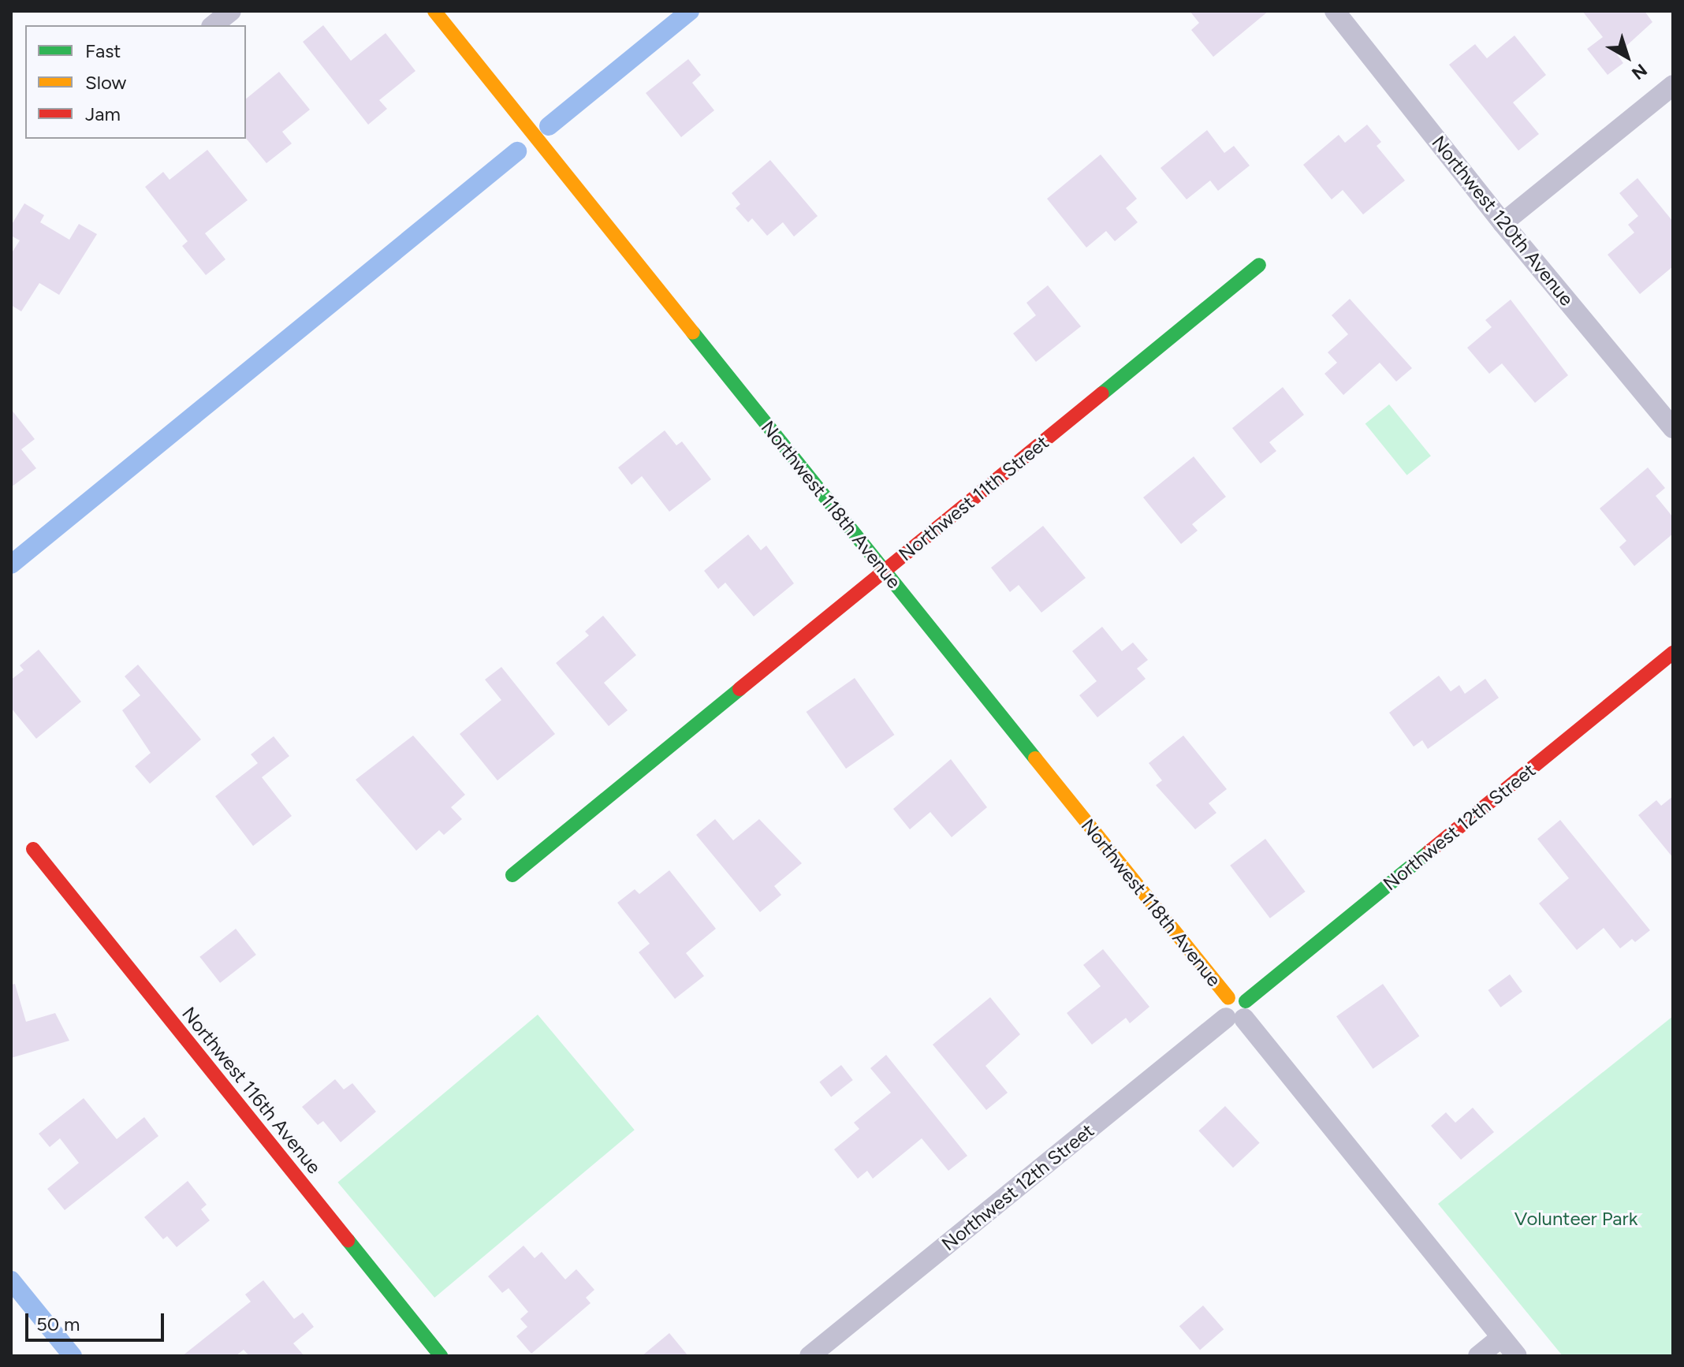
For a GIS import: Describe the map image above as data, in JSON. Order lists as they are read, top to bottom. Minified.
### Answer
{"streets":{"street":["Northwest 120th Avenue","Northwest 11th Street","Northwest 118th Avenue","Northwest 12th Street","Northwest 116th Avenue"]},"crossings":[["Northwest 11th Street","Northwest 118th Avenue"],["Northwest 118th Avenue","Northwest 12th Street"]],"parks":["Volunteer Park"],"legend":["Fast","Slow","Jam"],"scale_bar":"50 m","north":"bottom right"}
